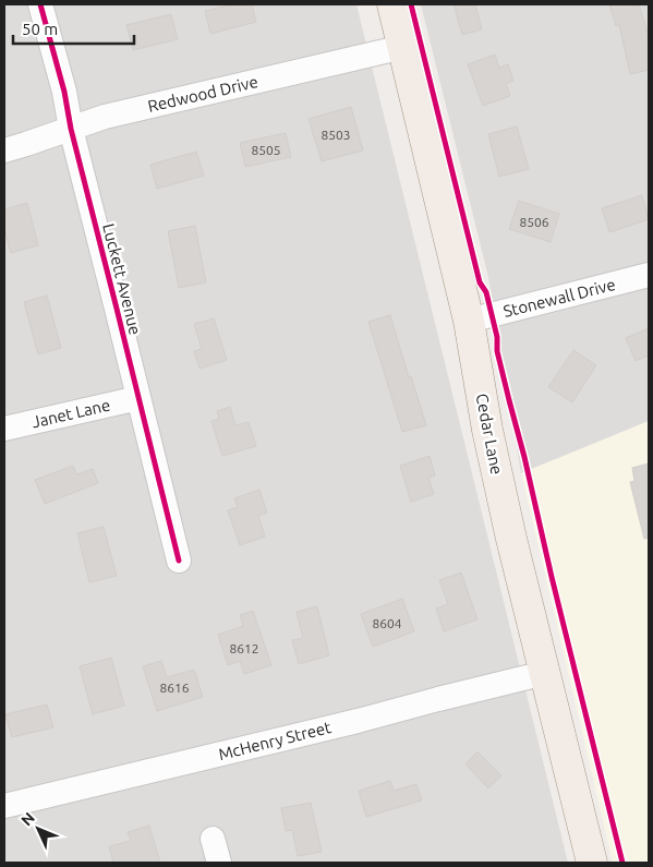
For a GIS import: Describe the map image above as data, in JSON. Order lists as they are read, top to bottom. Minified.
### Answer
{"streets":{"main road":["Cedar Lane"],"street":["Redwood Drive","Luckett Avenue","Stonewall Drive","Janet Lane","McHenry Street"]},"crossings":[["Redwood Drive","Luckett Avenue"],["Redwood Drive","Cedar Lane"],["Luckett Avenue","Janet Lane"],["Stonewall Drive","Cedar Lane"],["Cedar Lane","McHenry Street"]],"house_numbers":["8503","8505","8506","8604","8612","8616"],"scale_bar":"50 m","north":"top left"}
